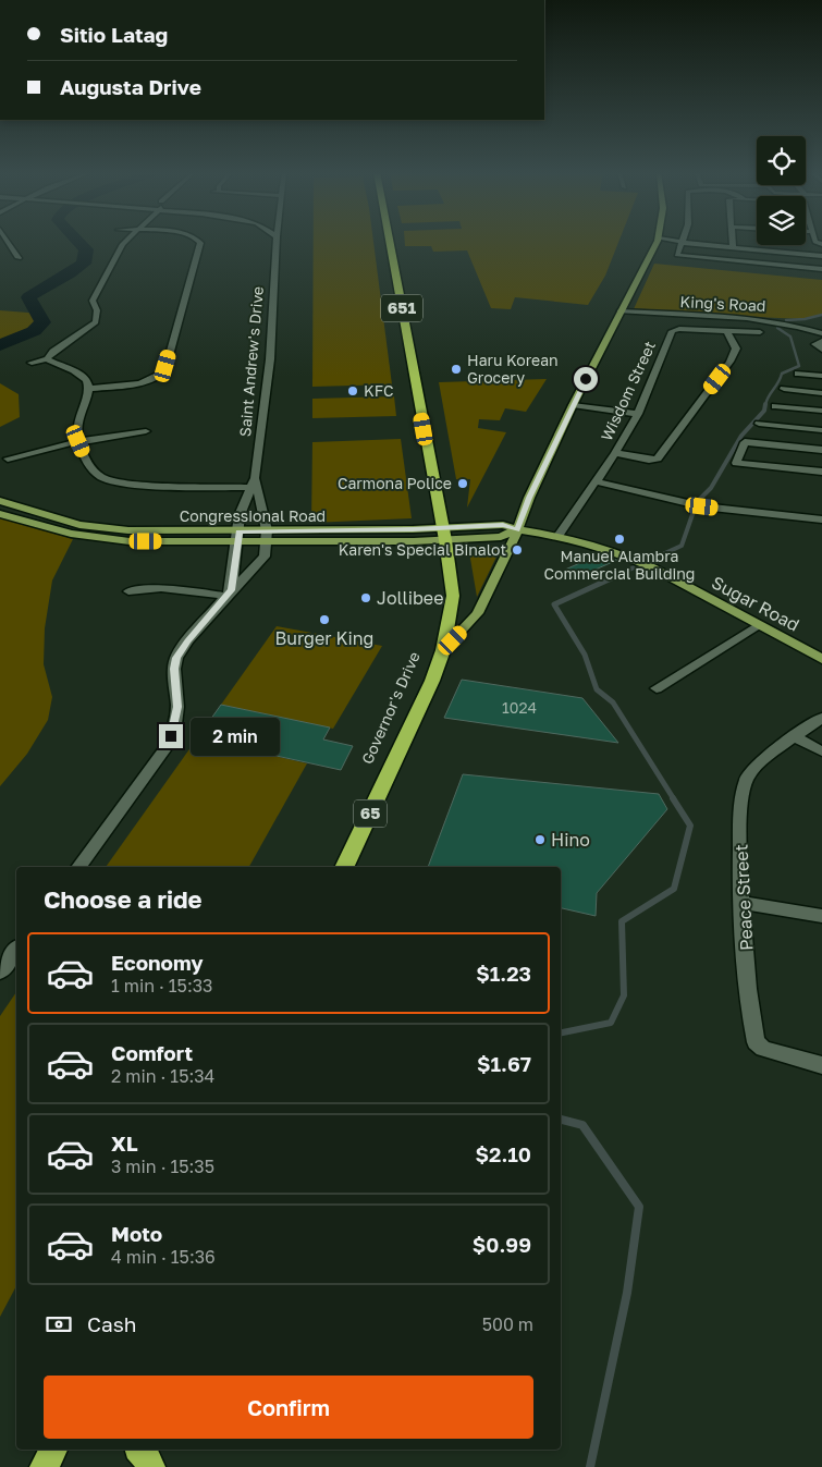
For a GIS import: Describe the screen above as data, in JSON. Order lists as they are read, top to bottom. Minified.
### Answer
{"streets":{"highway":["651","Governor's Drive","65"],"main road":["Congressional Road","Sugar Road"],"street":["King's Road","Saint Andrew's Drive","Wisdom Street","Peace Street"]},"crossings":[["King's Road","65"],["Saint Andrew's Drive","Congressional Road"],["Wisdom Street","Sugar Road"],["Congressional Road","Sugar Road"],["Congressional Road","Governor's Drive"],["Sugar Road","Governor's Drive"],["Sugar Road","65"],["Governor's Drive","65"]],"places":["Haru Korean Grocery","KFC","Carmona Police","Manuel Alambra Commercial Building","Karen's Special Binalot","Jollibee","Burger King","Hino"],"house_numbers":["1024"],"page":{"banner":["Sitio Latag","Augusta Drive"],"bubble":"2 min","heading":"Choose a ride","list":[{"name":"Economy","note":"1 min · 15:33","value":"$1.23"},{"name":"Comfort","note":"2 min · 15:34","value":"$1.67"},{"name":"XL","note":"3 min · 15:35","value":"$2.10"},{"name":"Moto","note":"4 min · 15:36","value":"$0.99"}],"pay":["Cash","500 m"],"buttons":"Confirm"}}
